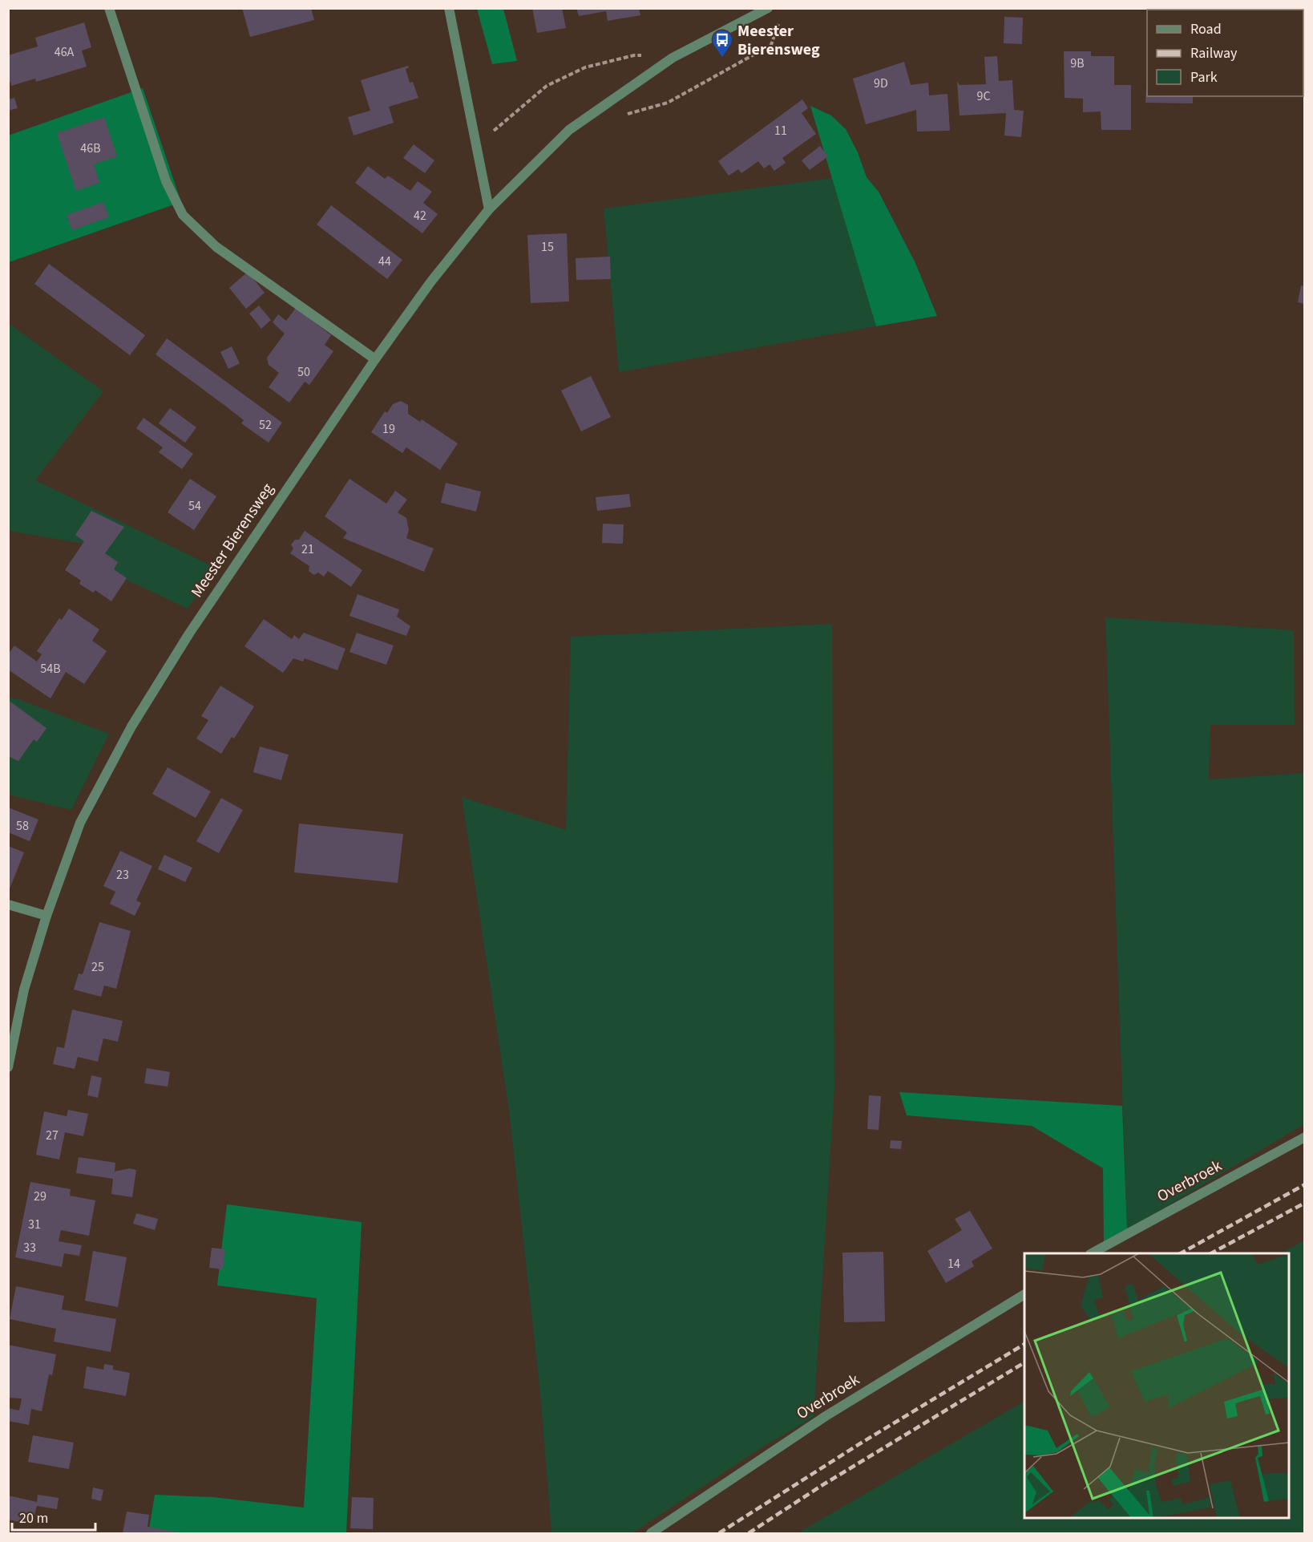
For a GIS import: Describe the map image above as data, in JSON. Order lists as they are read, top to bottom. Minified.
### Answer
{"streets":{"street":["Meester Bierensweg","Overbroek"]},"places":{"bus stop":["Meester Bierensweg"]},"house_numbers":["46A","9B","9D","9C","11","46B","42","15","44","50","52","19","54","21","54B","58","23","25","27","29","31","33","14"],"legend":["Road","Railway","Park"],"scale_bar":"20 m"}
